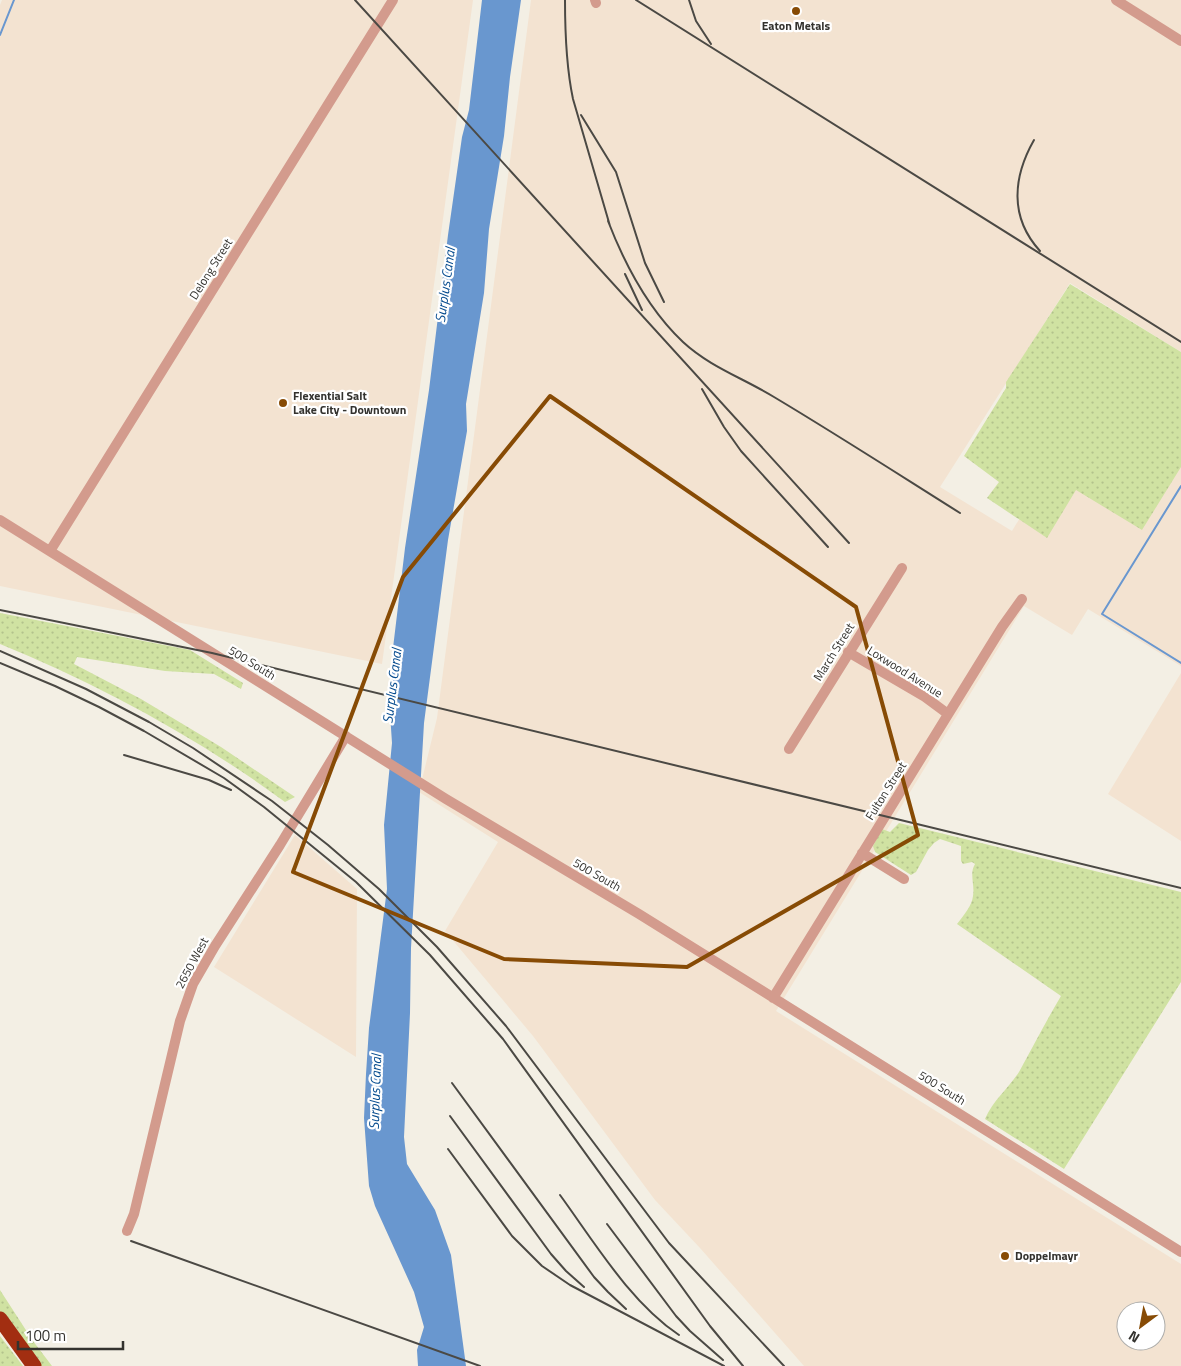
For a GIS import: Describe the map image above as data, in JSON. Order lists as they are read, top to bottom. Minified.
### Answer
{"streets":{"street":["Delong Street","March Street","500 South","Loxwood Avenue","Fulton Street","2650 West"]},"crossings":[["Delong Street","500 South"],["March Street","Loxwood Avenue"],["500 South","Fulton Street"],["500 South","2650 West"],["Loxwood Avenue","Fulton Street"]],"water":["Surplus Canal"],"places":["Eaton Metals","Flexential Salt Lake City - Downtown","Doppelmayr"],"scale_bar":"100 m","north":"bottom left"}
